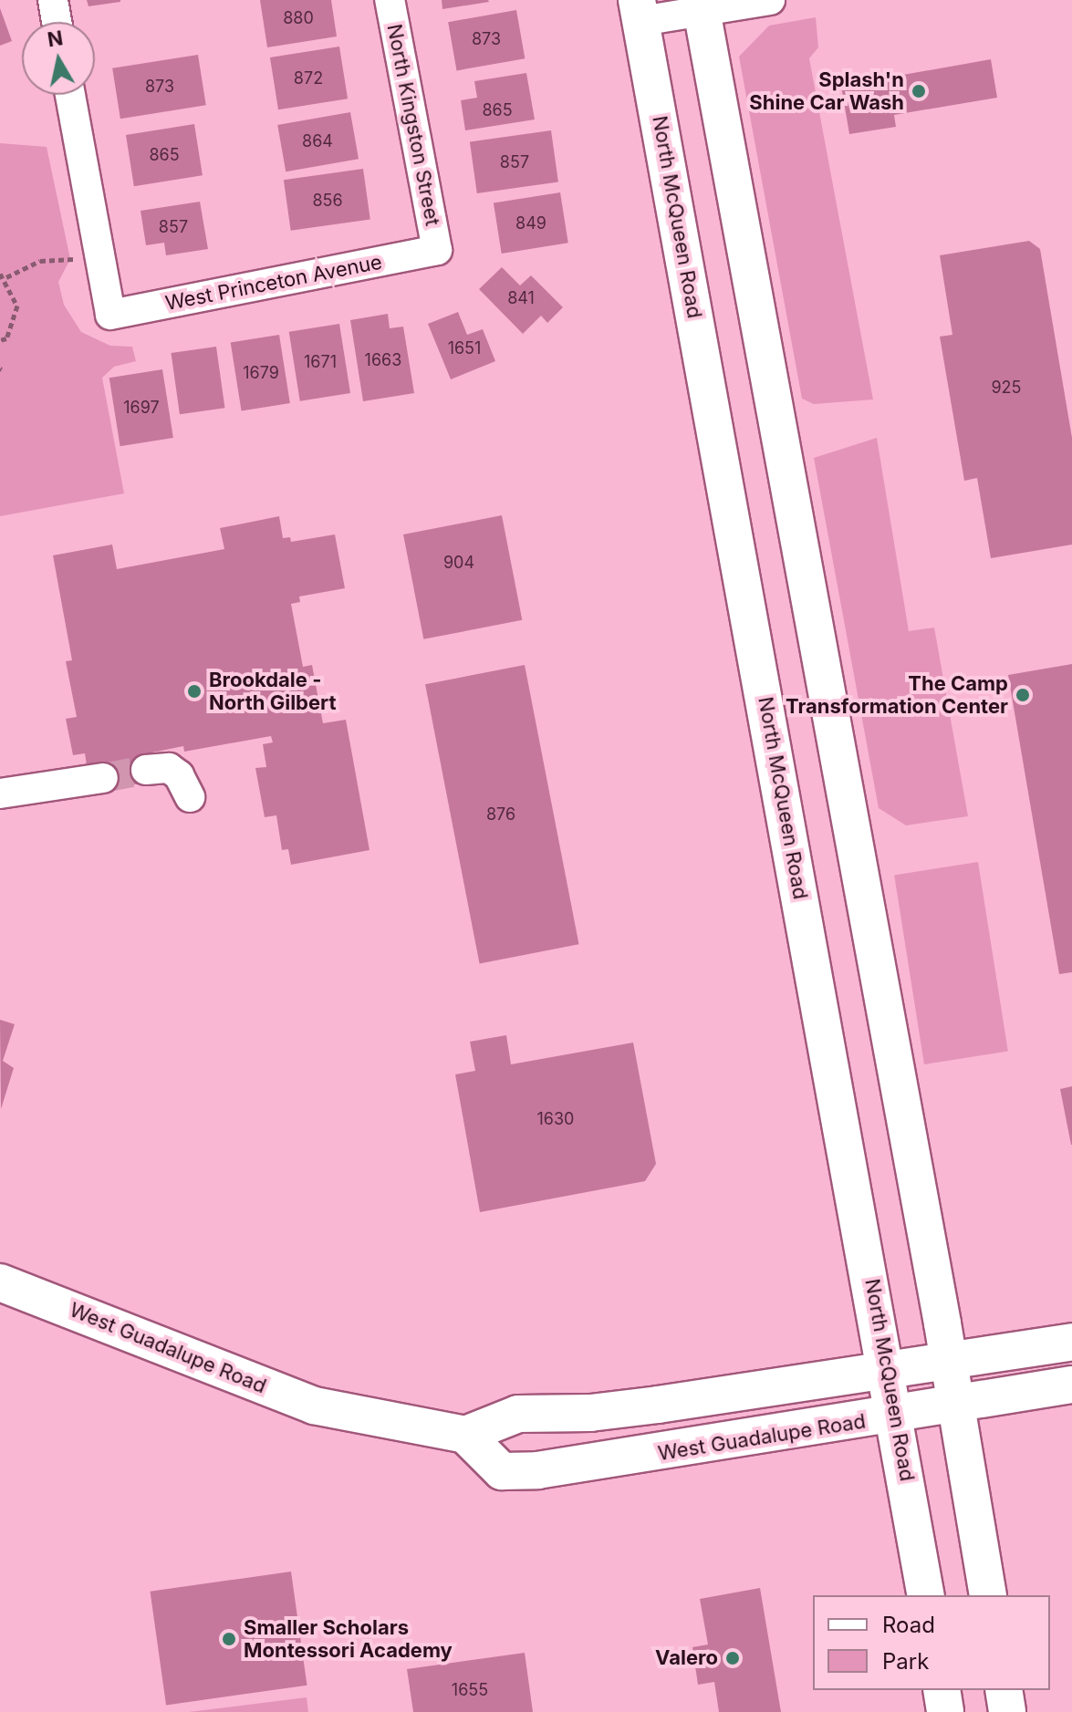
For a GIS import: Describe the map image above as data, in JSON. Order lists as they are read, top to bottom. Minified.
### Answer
{"streets":{"main road":["North McQueen Road","West Guadalupe Road"],"street":["North Kingston Street","West Princeton Avenue"]},"crossings":[["North Kingston Street","West Princeton Avenue"],["North McQueen Road","West Guadalupe Road"]],"places":["Splash'n Shine Car Wash","Brookdale - North Gilbert","The Camp Transformation Center","Smaller Scholars Montessori Academy","Valero"],"house_numbers":["880","873","872","873","865","864","865","857","856","849","857","841","1651","1663","1671","1679","925","1697","904","876","1630","1655"],"legend":["Road","Park"],"north":"top"}
